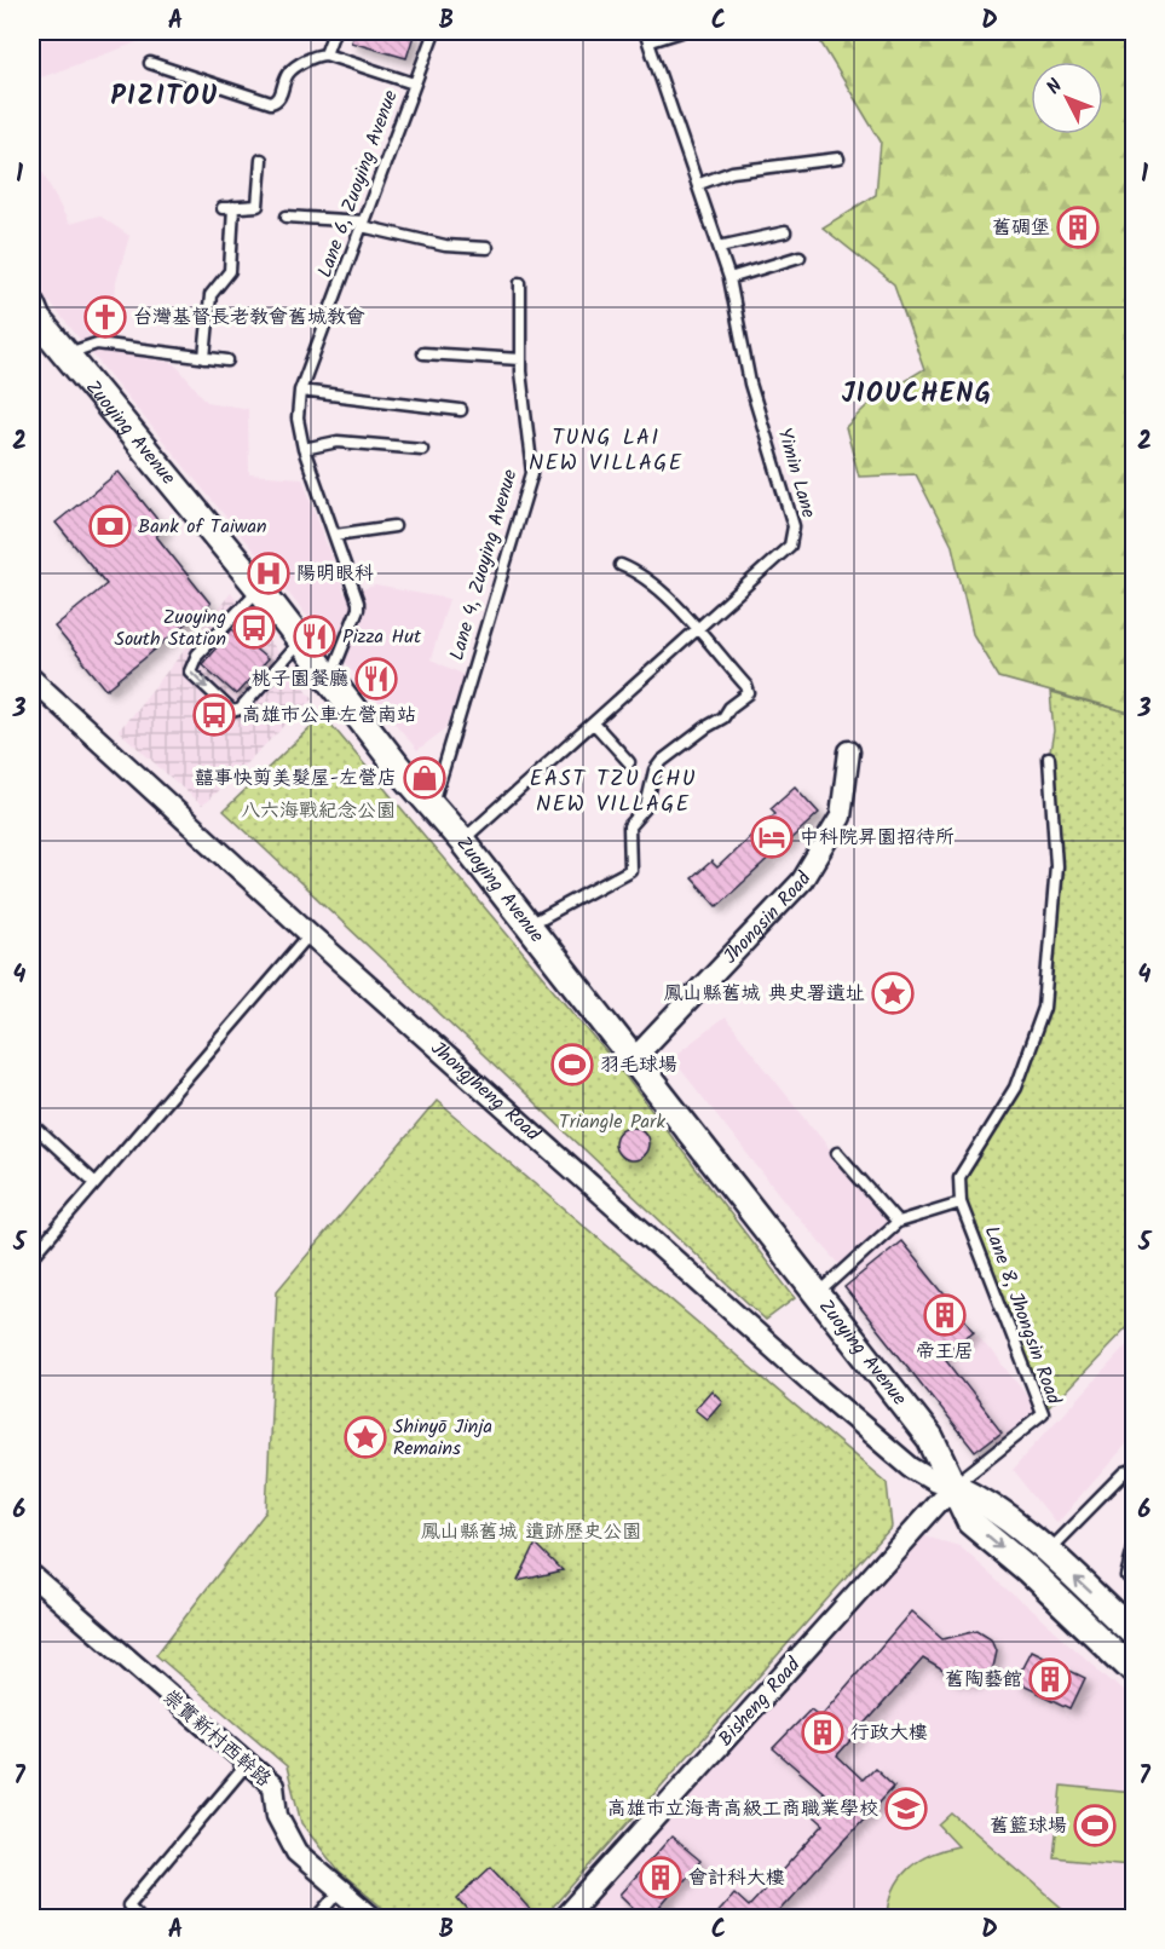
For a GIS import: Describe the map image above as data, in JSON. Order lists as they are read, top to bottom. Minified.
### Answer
{"streets":{"street":["Zuoying Avenue","Jhongsin Road","Jhongjheng Road","Bisheng Road","崇實新村西幹路"],"lane":["Lane 6, Zuoying Avenue","Yimin Lane","Lane 4, Zuoying Avenue","Lane 8, Jhongsin Road"]},"crossings":[["Lane 6, Zuoying Avenue","Zuoying Avenue"],["Zuoying Avenue","Yimin Lane"],["Zuoying Avenue","Lane 4, Zuoying Avenue"],["Zuoying Avenue","Jhongsin Road"],["Zuoying Avenue","Jhongjheng Road"],["Zuoying Avenue","Lane 8, Jhongsin Road"],["Zuoying Avenue","Bisheng Road"],["Jhongjheng Road","Lane 8, Jhongsin Road"],["Jhongjheng Road","Bisheng Road"],["Lane 8, Jhongsin Road","Bisheng Road"]],"districts":["PIZITOU","JIOUCHENG","TUNG LAI NEW VILLAGE","EAST TZU CHU NEW VILLAGE"],"parks":["八六海戰紀念公園","Triangle Park","鳳山縣舊城 遺跡歷史公園"],"places":{"building":["舊碉堡","帝王居","舊陶藝館","行政大樓","會計科大樓"],"church":["台灣基督長老教會舊城教會"],"bank":["Bank of Taiwan"],"hospital":["陽明眼科"],"bus stop":["Zuoying South Station","高雄市公車左營南站"],"restaurant":["Pizza Hut","桃子園餐廳"],"shop":["囍事快剪美髮屋-左營店"],"hotel":["中科院昇園招待所"],"place":["鳳山縣舊城 典史署遺址","Shinyō Jinja Remains"],"sports":["羽毛球場","舊籃球場"],"school or university":["高雄市立海青高級工商職業學校"]},"north":"top left","grid":{"columns":["A","B","C","D"],"rows":["1","2","3","4","5","6","7"]}}
